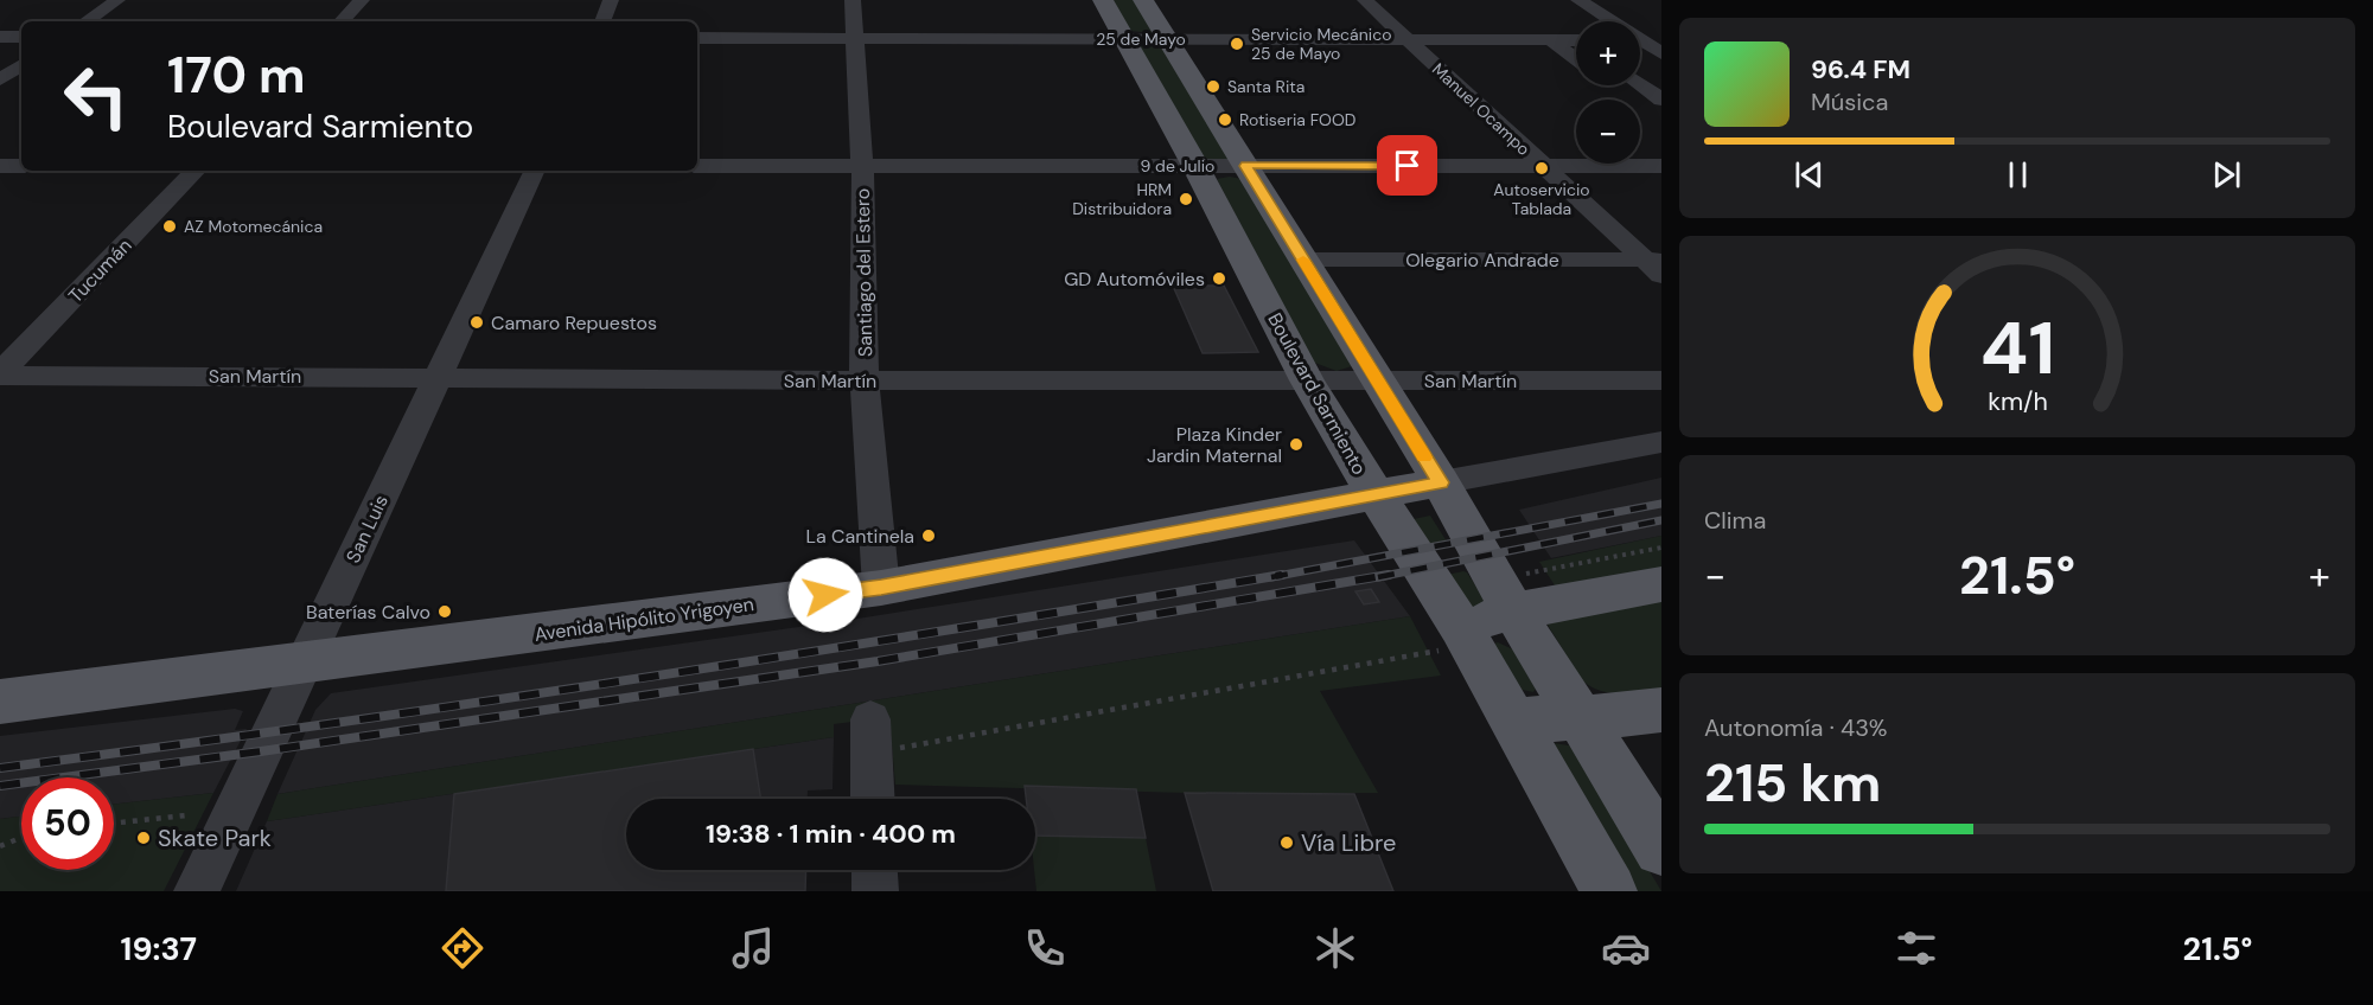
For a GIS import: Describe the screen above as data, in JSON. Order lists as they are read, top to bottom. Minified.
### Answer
{"streets":{"main road":["Boulevard Sarmiento","Avenida Hipólito Yrigoyen"],"street":["25 de Mayo","Manuel Ocampo","9 de Julio","Olegario Andrade","Tucumán","Santiago del Estero","San Martín","San Luis"]},"crossings":[["25 de Mayo","Manuel Ocampo"],["25 de Mayo","Santiago del Estero"],["25 de Mayo","Boulevard Sarmiento"],["Manuel Ocampo","9 de Julio"],["Manuel Ocampo","Olegario Andrade"],["9 de Julio","Santiago del Estero"],["9 de Julio","Boulevard Sarmiento"],["Tucumán","San Martín"],["Santiago del Estero","San Martín"],["Santiago del Estero","Avenida Hipólito Yrigoyen"],["San Martín","Boulevard Sarmiento"],["San Martín","San Luis"],["Boulevard Sarmiento","Avenida Hipólito Yrigoyen"],["San Luis","Avenida Hipólito Yrigoyen"]],"places":["Servicio Mecánico 25 de Mayo","Santa Rita","Rotiseria FOOD","Autoservicio Tablada","HRM Distribuidora","AZ Motomecánica","GD Automóviles","Camaro Repuestos","Plaza Kinder Jardin Maternal","La Cantinela","Baterías Calvo","Skate Park","Vía Libre"],"page":{"map_buttons":["+","−"],"turn":["170 m","Boulevard Sarmiento"],"song":["96.4 FM","Música"],"tile":["Clima",["Autonomía · 43%","215 km"]],"heat":["−","21.5°","+"],"limit":"50","trip":"19:38 · 1 min · 400 m","tabs":["19:37","21.5°"],"gauge":["41","km/h"]}}
